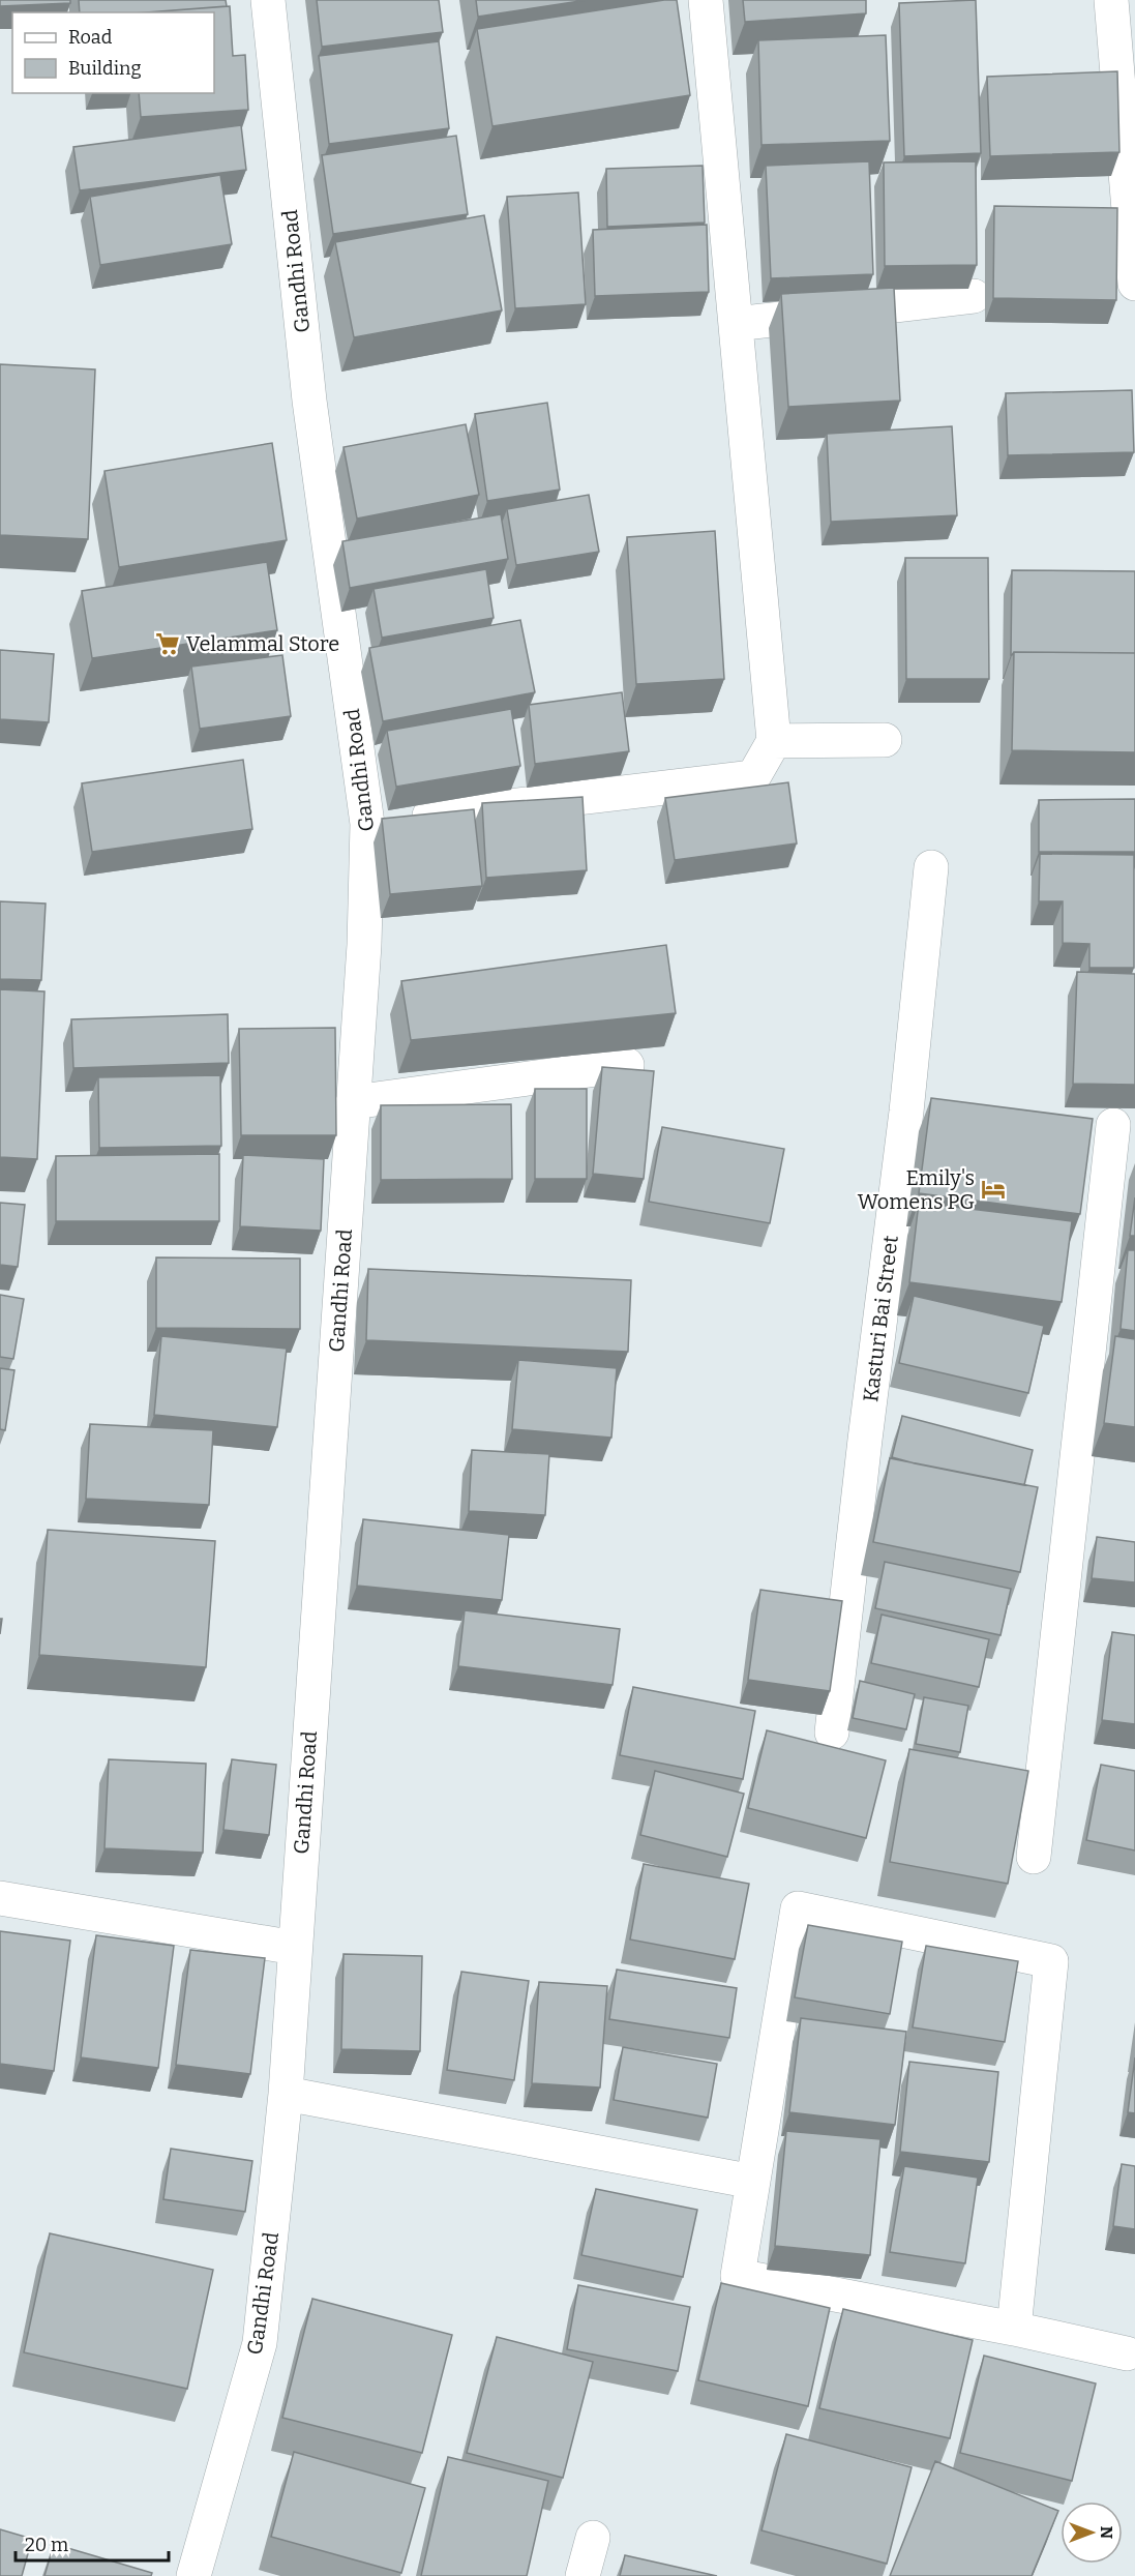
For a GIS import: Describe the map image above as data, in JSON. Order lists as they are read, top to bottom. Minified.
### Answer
{"streets":{"street":["Gandhi Road","Kasturi Bai Street"]},"places":{"supermarket":["Velammal Store"],"hotel":["Emily's Womens PG"]},"legend":["Road","Building"],"scale_bar":"20 m","north":"right"}
